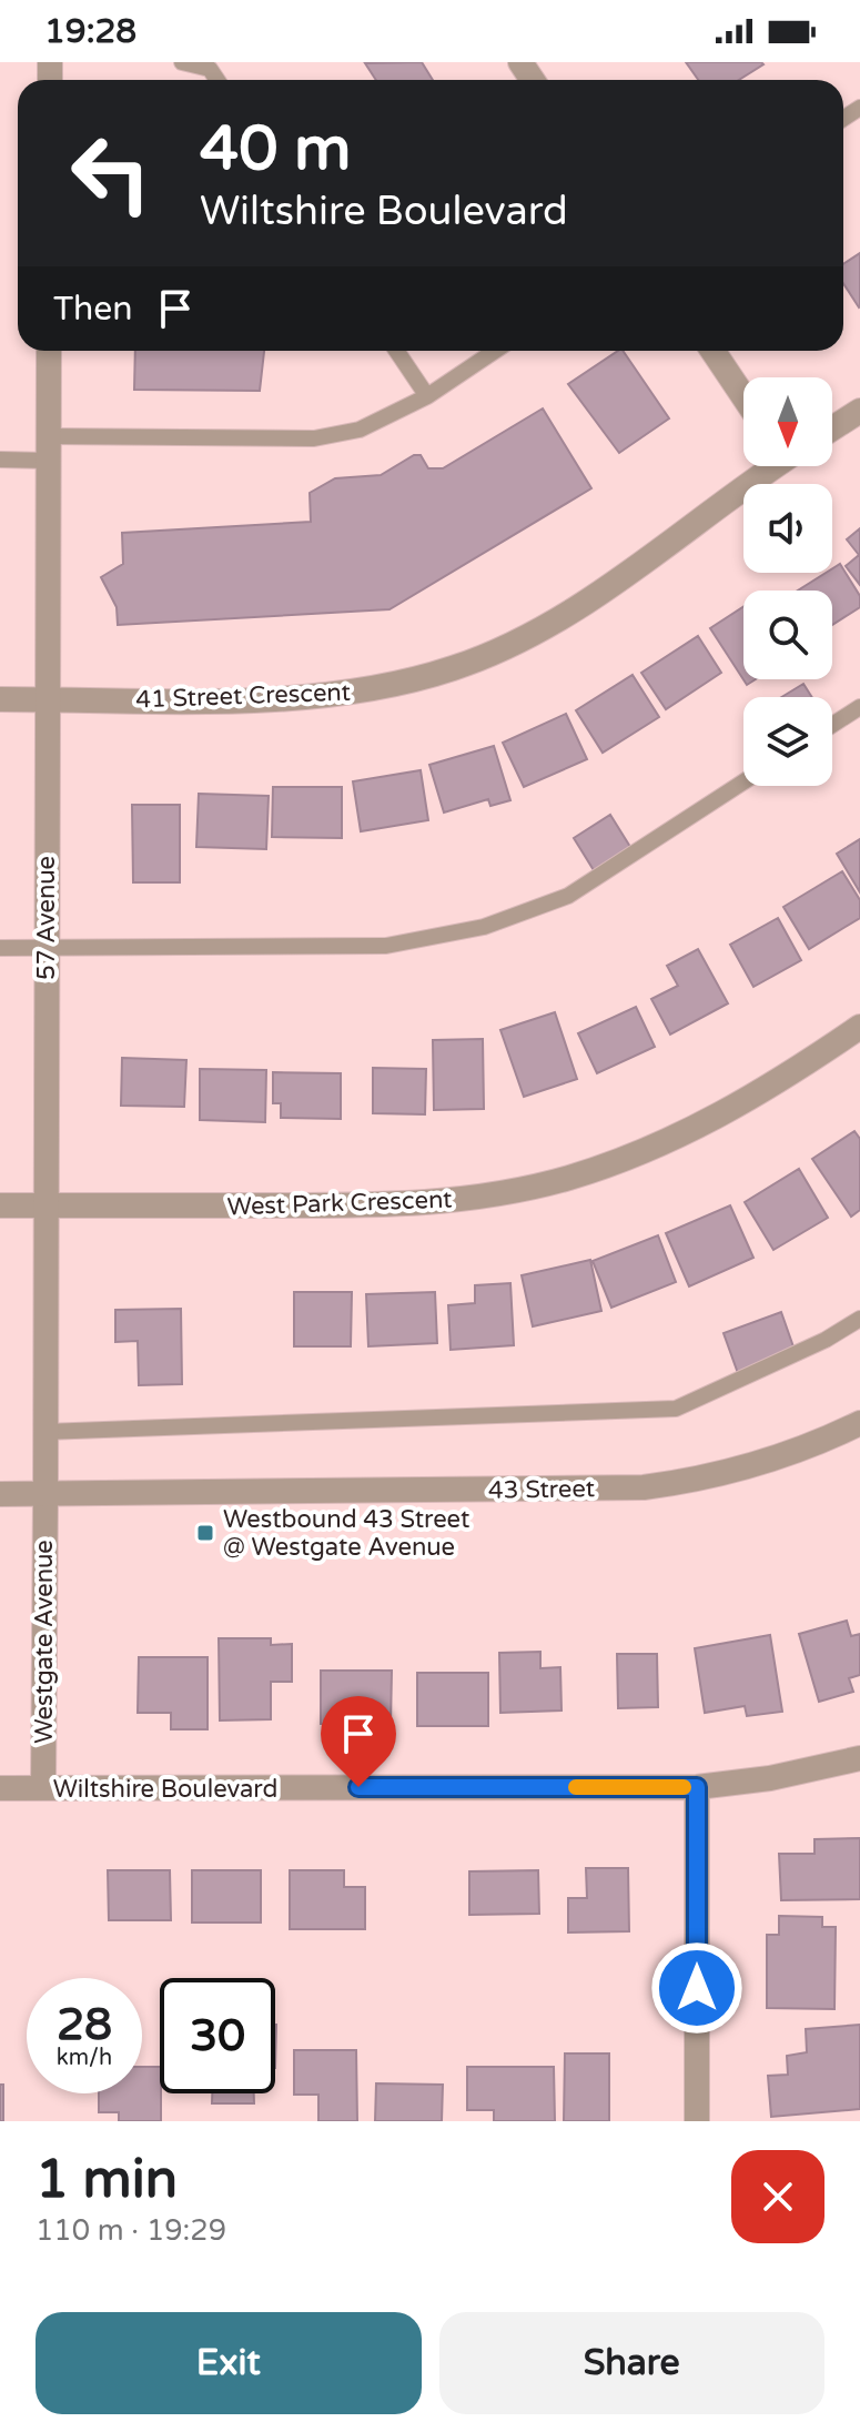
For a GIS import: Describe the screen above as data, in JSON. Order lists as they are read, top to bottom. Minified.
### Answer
{"streets":{"street":["41 Street Crescent","57 Avenue","West Park Crescent","43 Street","Westgate Avenue","Wiltshire Boulevard"]},"crossings":[["41 Street Crescent","57 Avenue"],["57 Avenue","West Park Crescent"],["57 Avenue","43 Street"],["57 Avenue","Westgate Avenue"],["43 Street","Westgate Avenue"],["Westgate Avenue","Wiltshire Boulevard"]],"places":{"transit":["Westbound 43 Street @ Westgate Avenue"]},"north":"bottom","page":{"status":"19:28","turn":["40 m","Wiltshire Boulevard"],"then":"Then","speed":"28 km/h","limit":"30","heading":["1 min","110 m · 19:29"],"buttons":["Exit","Share"]}}
